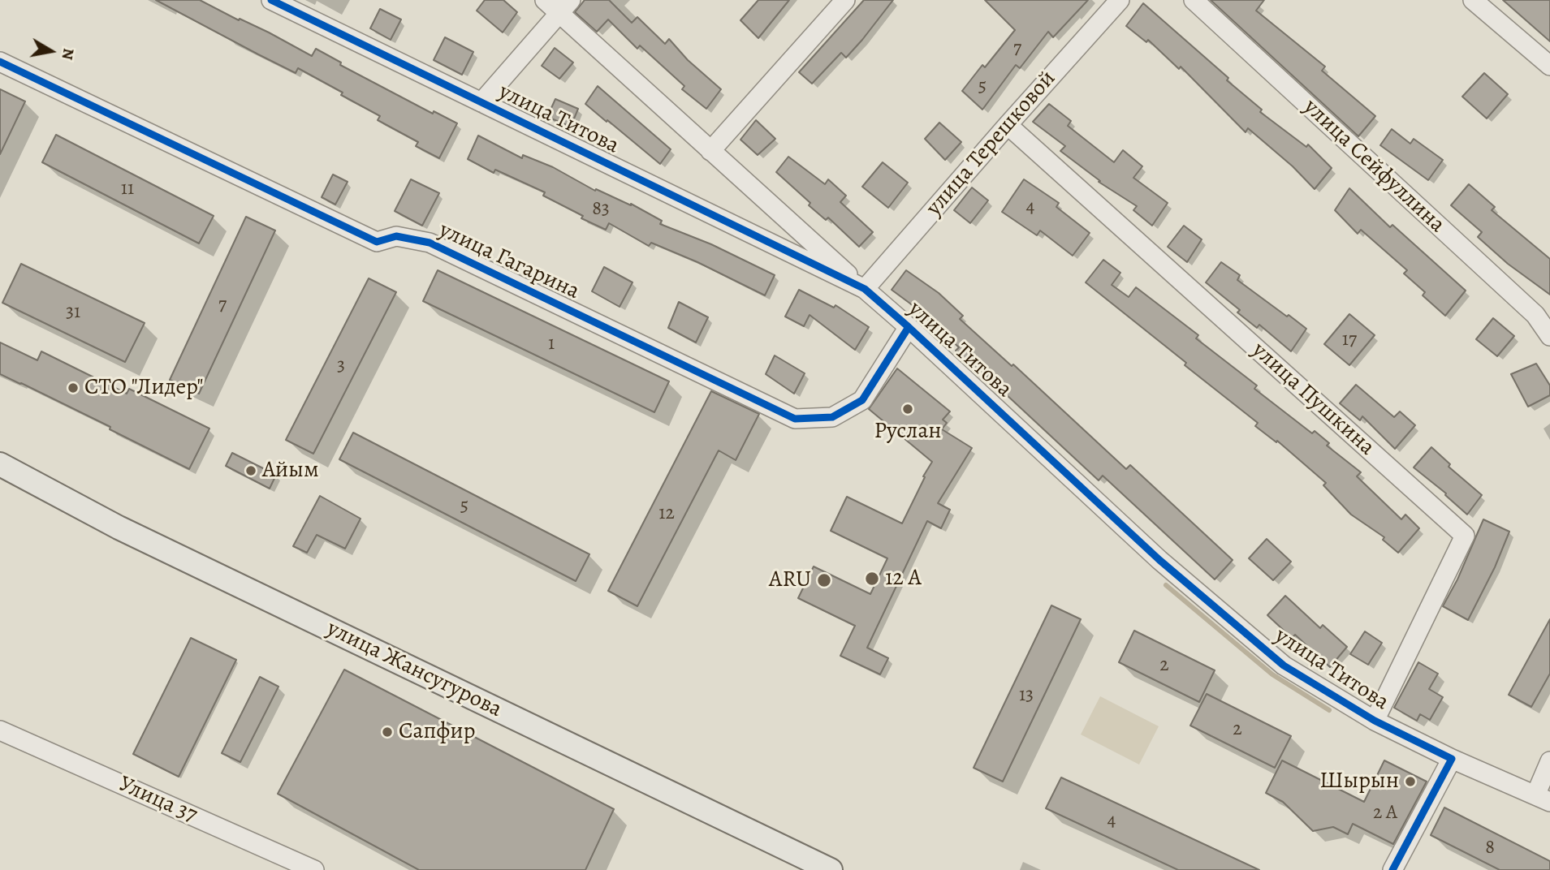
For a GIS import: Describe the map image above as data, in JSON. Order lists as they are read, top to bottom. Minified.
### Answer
{"streets":{"main road":["улица Жансугурова"],"street":["улица Титова","улица Терешковой","улица Сейфуллина","улица Гагарина","улица Пушкина","Улица 37"]},"crossings":[["улица Титова","улица Терешковой"],["улица Титова","улица Гагарина"],["улица Титова","улица Пушкина"],["улица Терешковой","улица Пушкина"]],"places":["СТО \"Лидер\"","Руслан","Айым","12 А","ARU","Сапфир","Шырын"],"house_numbers":["7","5","11","4","83","7","31","17","1","3","5","12","2","13","2","2 А","4","8"],"north":"right"}
